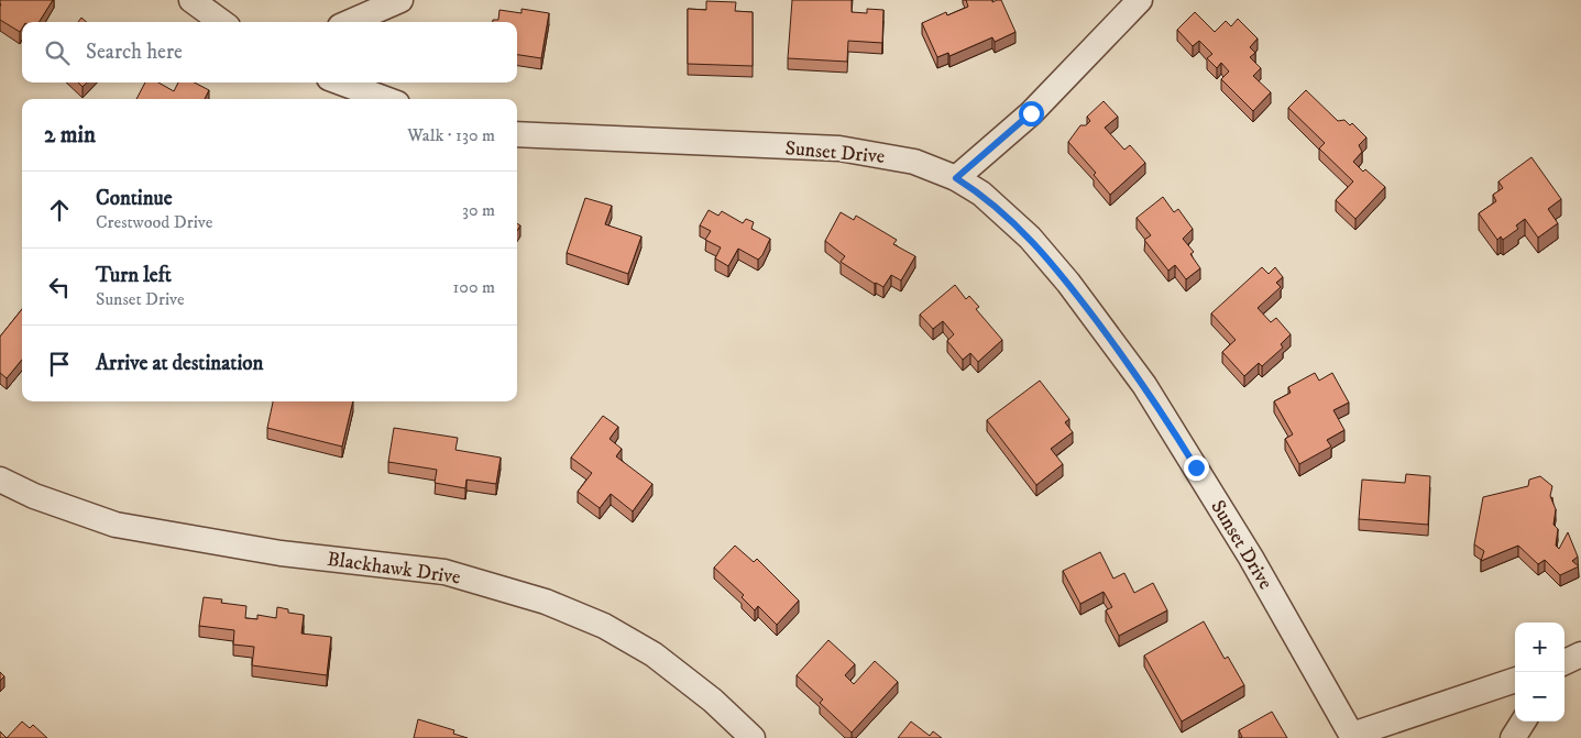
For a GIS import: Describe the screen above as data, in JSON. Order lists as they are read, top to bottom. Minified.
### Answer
{"streets":{"street":["Sunset Drive","Blackhawk Drive"]},"page":{"search":"Search here","heading":["2 min","Walk · 130 m"],"list":[["Continue","Crestwood Drive","30 m"],["Turn left","Sunset Drive","100 m"],"Arrive at destination"],"map_buttons":["+","−"]}}
